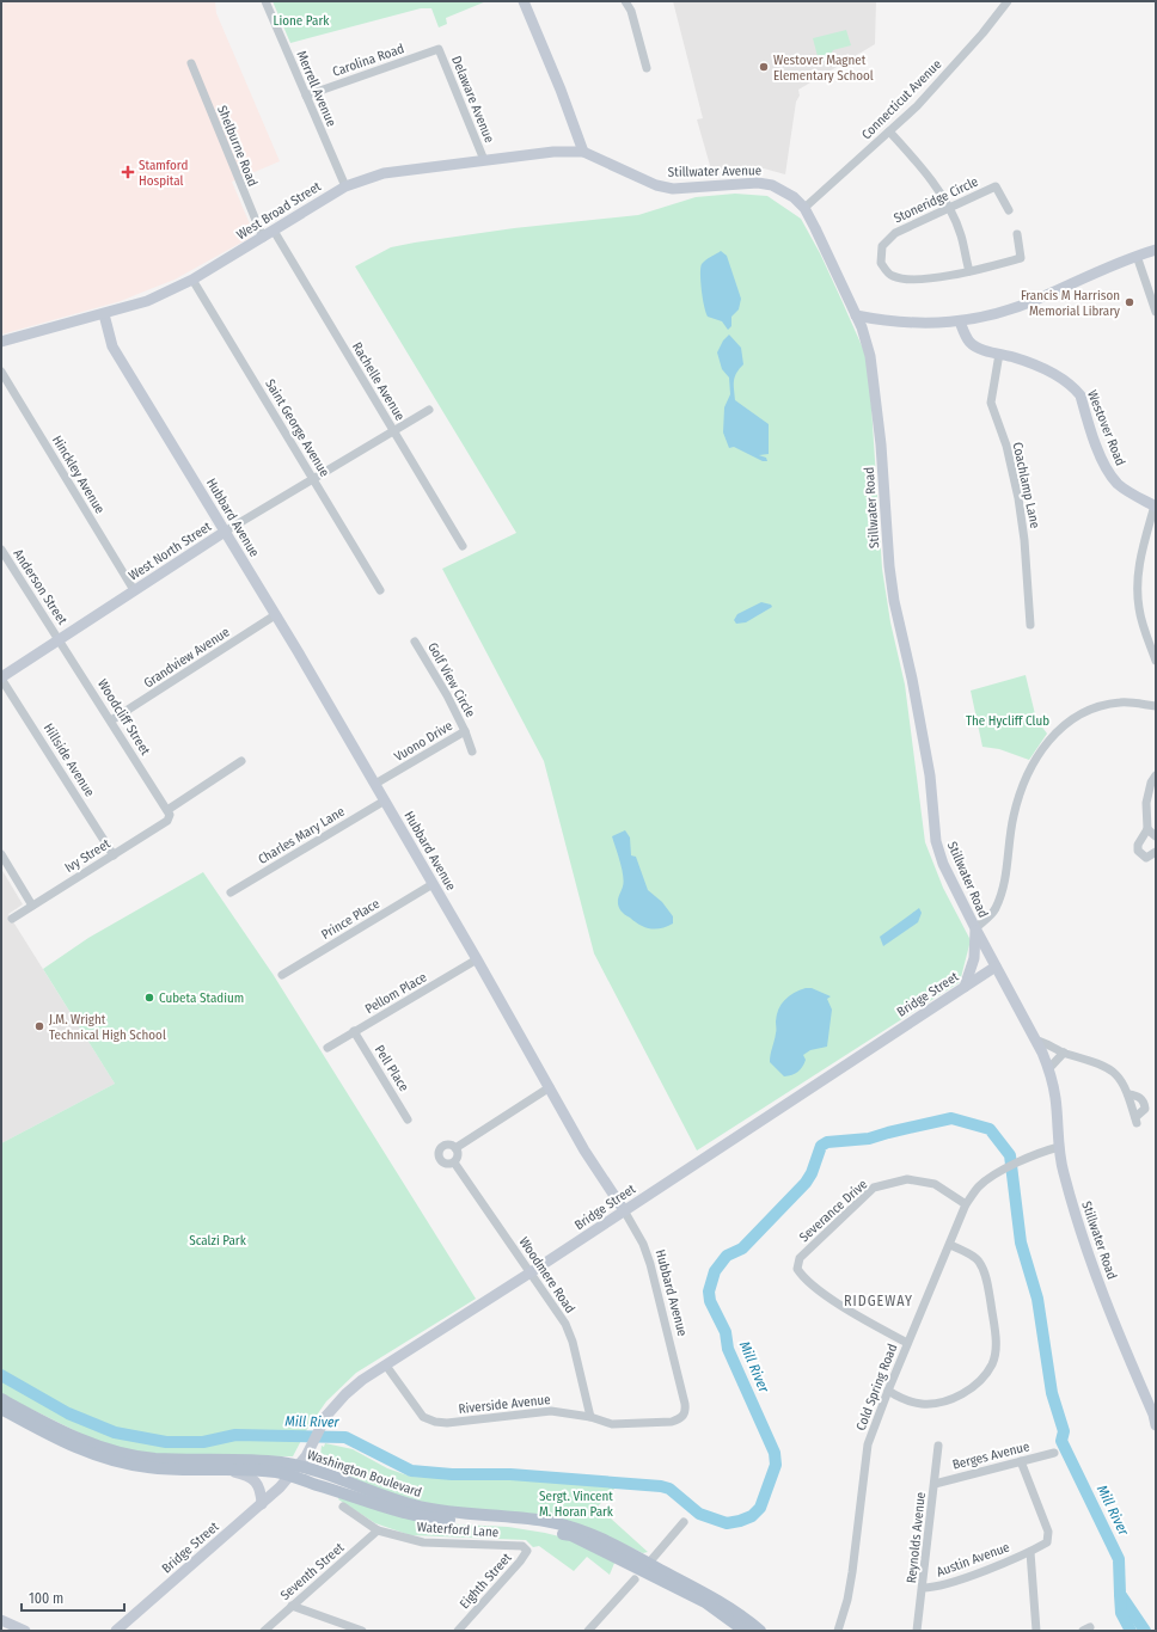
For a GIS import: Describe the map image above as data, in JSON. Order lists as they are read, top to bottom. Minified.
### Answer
{"streets":{"main road":["Stillwater Avenue","West Broad Street","Westover Road","Stillwater Road","Hubbard Avenue","West North Street","Bridge Street","Washington Boulevard"],"street":["Carolina Road","Merrell Avenue","Delaware Avenue","Connecticut Avenue","Shelburne Road","Stoneridge Circle","Rachelle Avenue","Saint George Avenue","Hinckley Avenue","Coachlamp Lane","Anderson Street","Grandview Avenue","Golf View Circle","Woodcliff Street","Vuono Drive","Hillside Avenue","Charles Mary Lane","Ivy Street","Prince Place","Pellom Place","Pell Place","Severance Drive","Woodmere Road","Cold Spring Road","Riverside Avenue","Berges Avenue","Waterford Lane","Reynolds Avenue","Austin Avenue","Seventh Street","Eighth Street"]},"crossings":[["Carolina Road","Merrell Avenue"],["Carolina Road","Delaware Avenue"],["Merrell Avenue","West Broad Street"],["Delaware Avenue","West Broad Street"],["Connecticut Avenue","Stillwater Avenue"],["Shelburne Road","West Broad Street"],["Stillwater Avenue","West Broad Street"],["Stillwater Avenue","Stillwater Road"],["West Broad Street","Rachelle Avenue"],["West Broad Street","Saint George Avenue"],["West Broad Street","Hubbard Avenue"],["Rachelle Avenue","West North Street"],["Saint George Avenue","West North Street"],["Westover Road","Coachlamp Lane"],["Hinckley Avenue","West North Street"],["Stillwater Road","Bridge Street"],["Stillwater Road","Cold Spring Road"],["Hubbard Avenue","West North Street"],["Hubbard Avenue","Grandview Avenue"],["Hubbard Avenue","Vuono Drive"],["Hubbard Avenue","Charles Mary Lane"],["Hubbard Avenue","Prince Place"],["Hubbard Avenue","Pellom Place"],["Hubbard Avenue","Bridge Street"],["Hubbard Avenue","Woodmere Road"],["Hubbard Avenue","Riverside Avenue"],["West North Street","Anderson Street"],["West North Street","Woodcliff Street"],["West North Street","Hillside Avenue"],["Anderson Street","Woodcliff Street"],["Grandview Avenue","Woodcliff Street"],["Golf View Circle","Vuono Drive"],["Woodcliff Street","Ivy Street"],["Hillside Avenue","Ivy Street"],["Pellom Place","Pell Place"],["Bridge Street","Woodmere Road"],["Bridge Street","Riverside Avenue"],["Bridge Street","Washington Boulevard"],["Severance Drive","Cold Spring Road"],["Woodmere Road","Riverside Avenue"],["Berges Avenue","Reynolds Avenue"],["Berges Avenue","Austin Avenue"],["Waterford Lane","Seventh Street"],["Waterford Lane","Eighth Street"],["Reynolds Avenue","Austin Avenue"]],"districts":["RIDGEWAY"],"water":["Mill River"],"parks":["Lione Park","The Hycliff Club","Scalzi Park","Sergt. Vincent M. Horan Park"],"places":{"other":["Westover Magnet Elementary School","Francis M Harrison Memorial Library","Cubeta Stadium","J.M. Wright Technical High School"],"health":["Stamford Hospital"]},"scale_bar":"100 m"}
